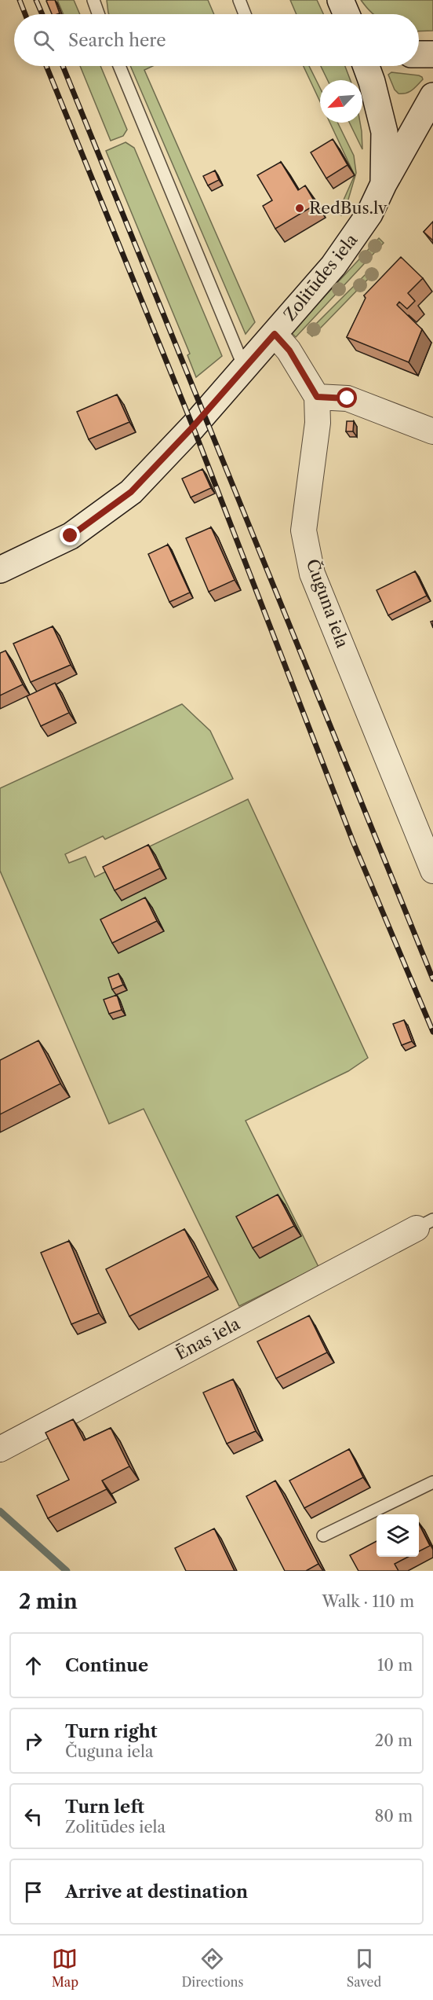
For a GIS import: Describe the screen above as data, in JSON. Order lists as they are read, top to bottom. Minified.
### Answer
{"streets":{"street":["Zolitūdes iela","Čuguna iela","Ēnas iela"]},"crossings":[["Zolitūdes iela","Čuguna iela"]],"places":["RedBus.lv"],"north":"bottom left","page":{"search":"Search here","heading":["2 min","Walk · 110 m"],"list":[["Continue","10 m"],["Turn right","Čuguna iela","20 m"],["Turn left","Zolitūdes iela","80 m"],"Arrive at destination"],"nav":["Map","Directions","Saved"]}}
